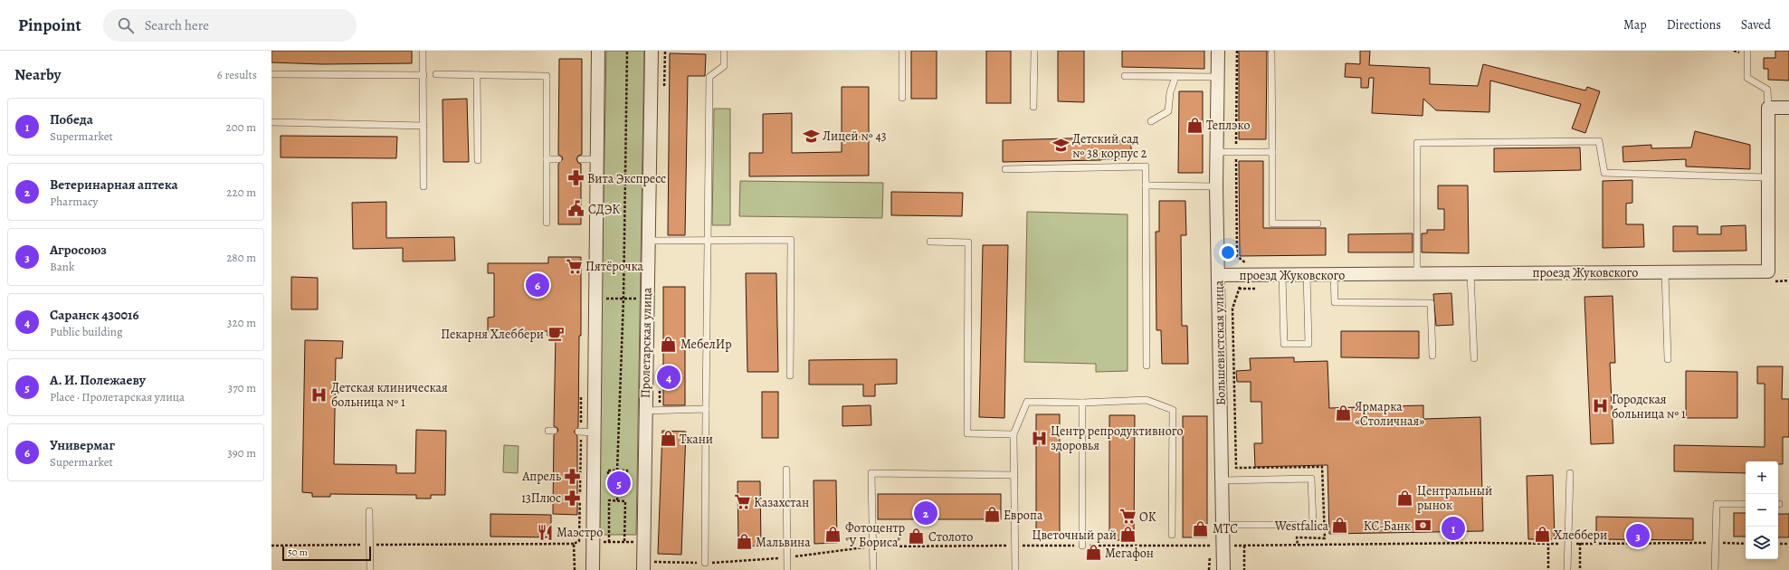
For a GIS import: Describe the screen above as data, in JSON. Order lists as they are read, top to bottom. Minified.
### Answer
{"streets":{"street":["проезд Жуковского","Пролетарская улица","Большевистская улица"]},"crossings":[["проезд Жуковского","Большевистская улица"]],"places":{"shop":["Теплэко","МебелИр","Ярмарка «Столичная»","Ткани","Центральный рынок","Европа","Westfalica","МТС","Фотоцентр \"У Бориса\"","Цветочный рай","Хлеббери","Столото","Мальвина","Мегафон"],"school or university":["Лицей № 43","Детский сад № 38 корпус 2"],"pharmacy":["Вита Экспресс","Апрель","13Плюс"],"public building":["СДЭК"],"supermarket":["Пятёрочка","Казахстан","OK"],"cafe":["Пекарня Хлеббери"],"hospital":["Детская клиническая больница № 1","Городская больница № 1","Центр репродуктивного здоровья"],"bank":["КС-Банк"],"restaurant":["Маэстро"]},"scale_bar":"50 m","page":{"header":"Pinpoint","search":"Search here","nav":["Map","Directions","Saved"],"heading":["Nearby","6 results"],"list":[{"mark":"1","name":"Победа","note":"Supermarket","value":"200 m"},{"mark":"2","name":"Ветеринарная аптека","note":"Pharmacy","value":"220 m"},{"mark":"3","name":"Агросоюз","note":"Bank","value":"280 m"},{"mark":"4","name":"Саранск 430016","note":"Public building","value":"320 m"},{"mark":"5","name":"А. И. Полежаеву","note":"Place · Пролетарская улица","value":"370 m"},{"mark":"6","name":"Универмаг","note":"Supermarket","value":"390 m"}],"pins":["6","4","5","2","1","3"],"map_buttons":["+","−"],"scale":"50 m"}}
